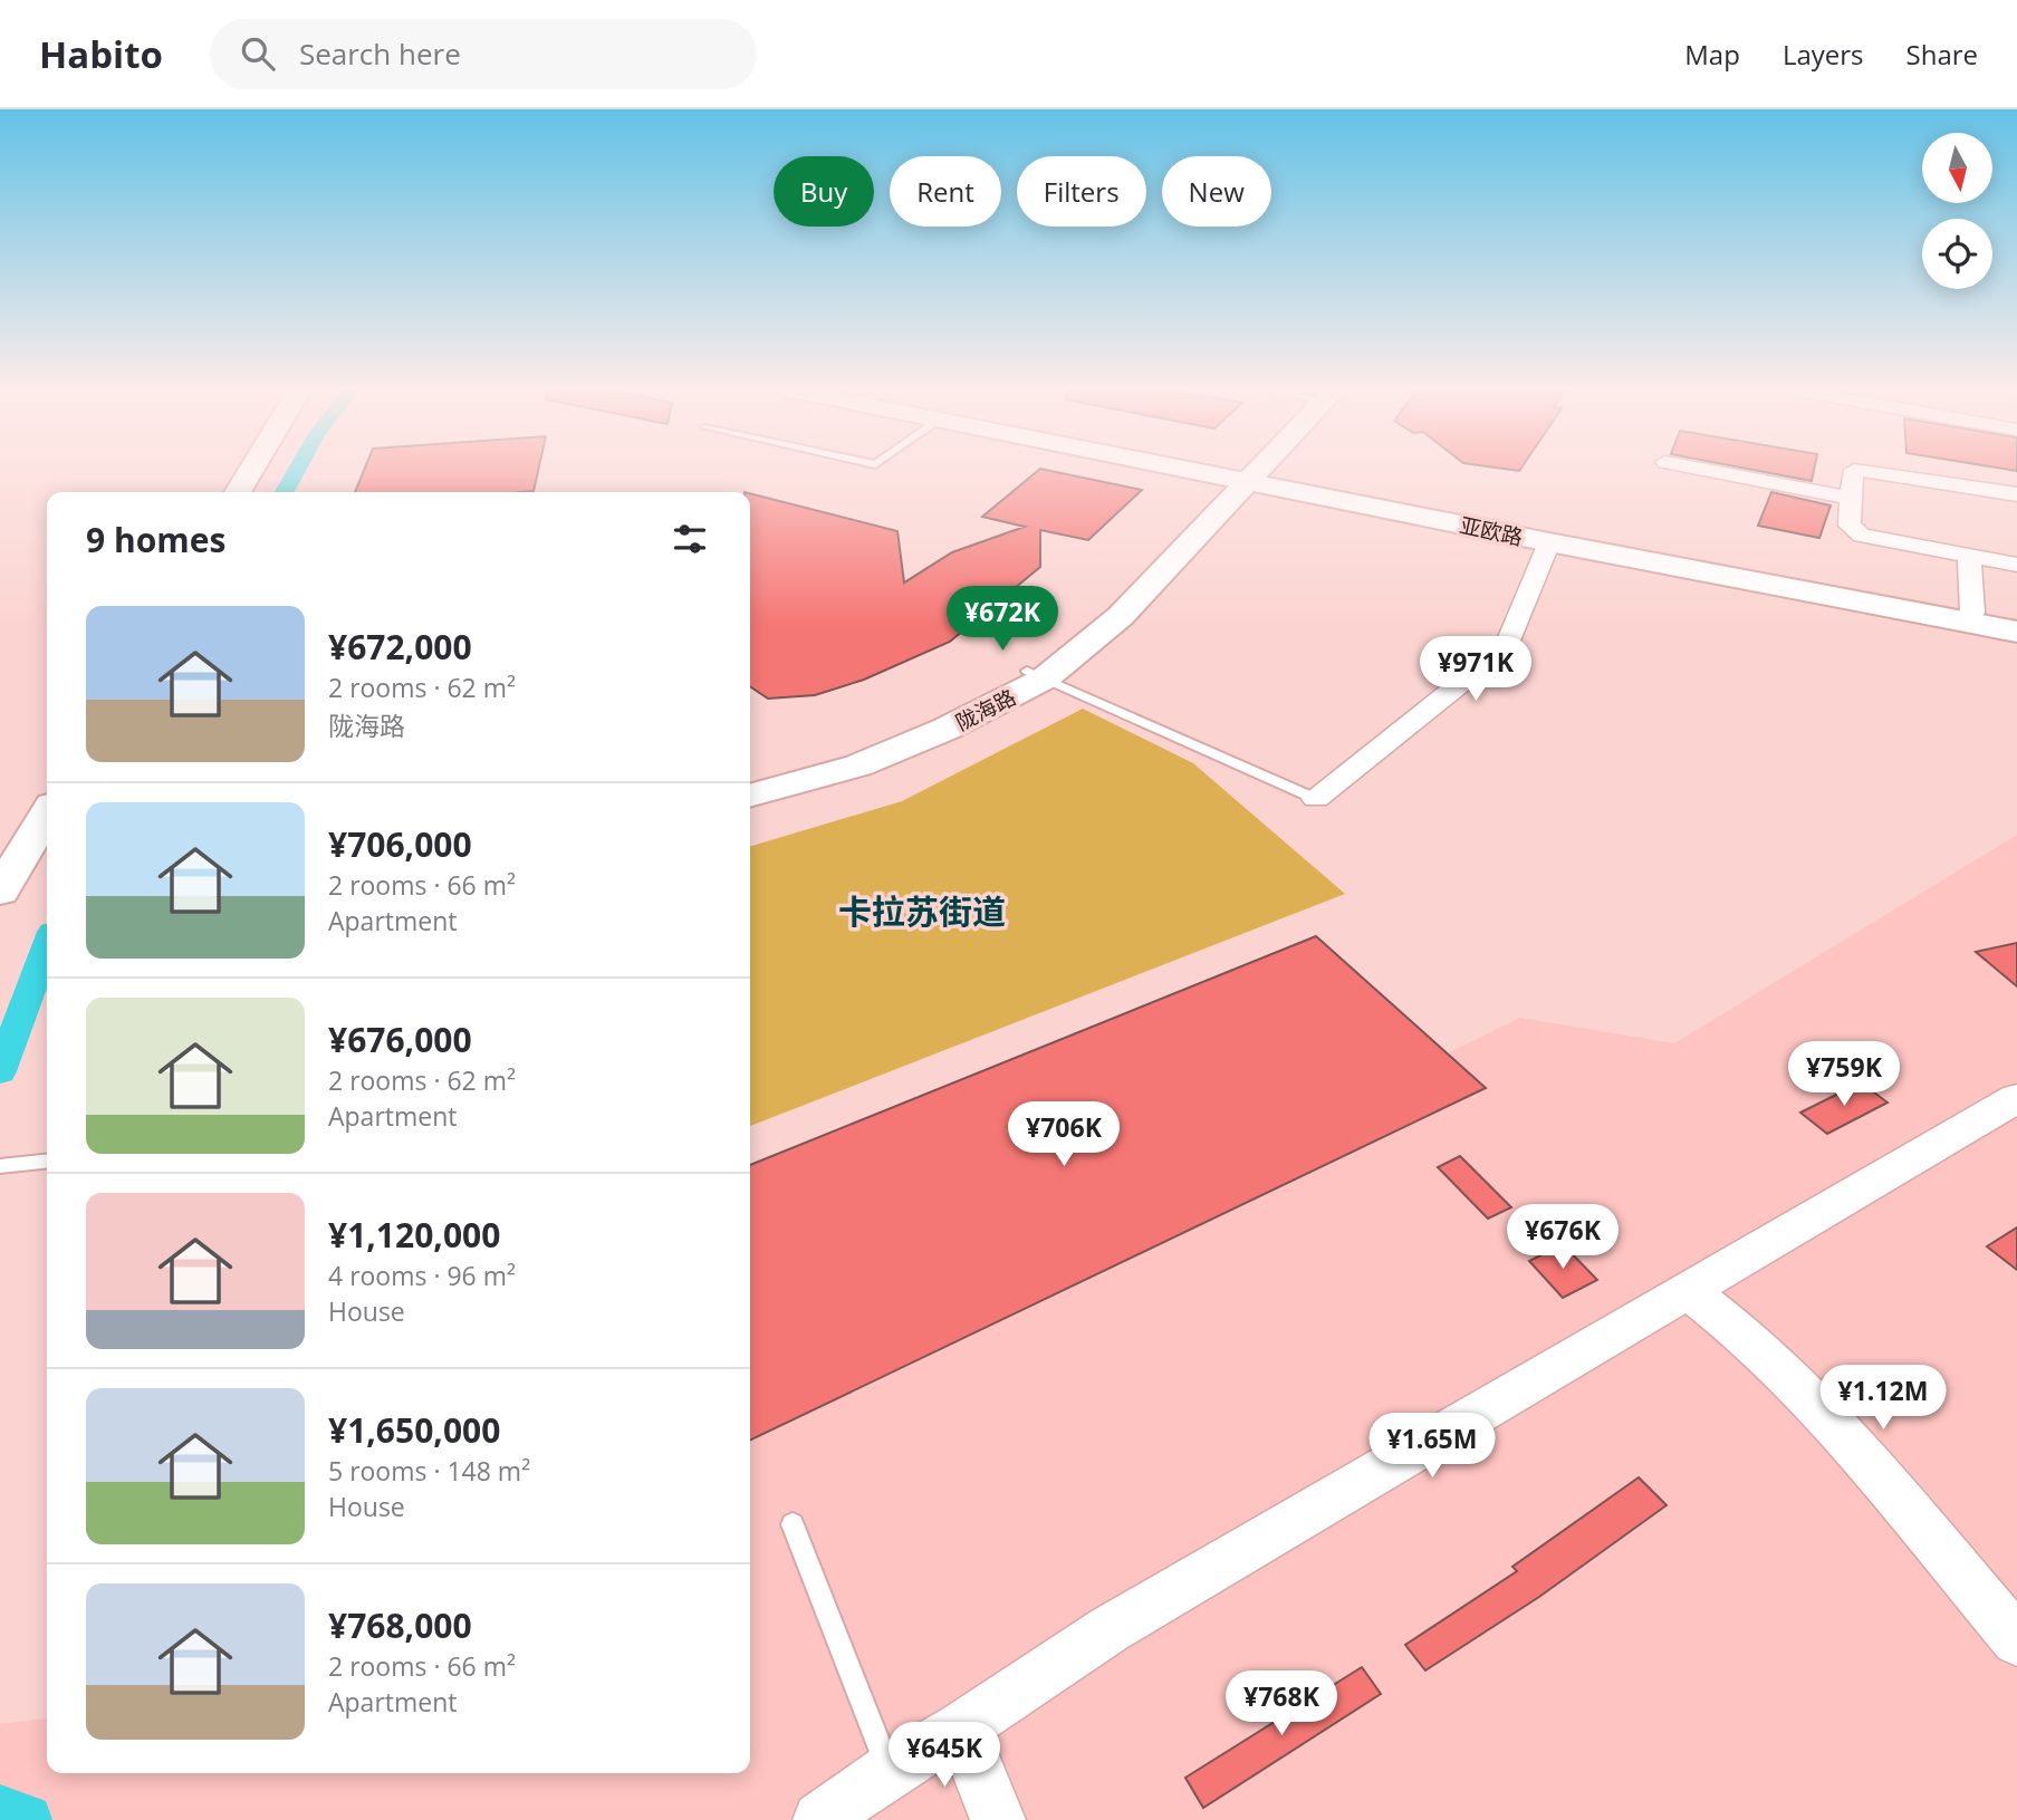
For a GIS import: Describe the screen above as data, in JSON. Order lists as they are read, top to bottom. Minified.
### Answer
{"streets":{"main road":["亚欧路","陇海路"]},"crossings":[["亚欧路","陇海路"]],"districts":["卡拉苏街道"],"north":"bottom","page":{"header":"Habito","search":"Search here","nav":["Map","Layers","Share"],"chip":["Buy","Rent","Filters","New"],"heading":"9 homes","price":["¥672K","¥971K","¥759K","¥706K","¥676K","¥1.12M","¥1.65M","¥768K","¥645K"],"list":[{"name":"¥672,000","note":"2 rooms · 62 m² · 陇海路"},{"name":"¥706,000","note":"2 rooms · 66 m² · Apartment"},{"name":"¥676,000","note":"2 rooms · 62 m² · Apartment"},{"name":"¥1,120,000","note":"4 rooms · 96 m² · House"},{"name":"¥1,650,000","note":"5 rooms · 148 m² · House"},{"name":"¥768,000","note":"2 rooms · 66 m² · Apartment"}]}}
